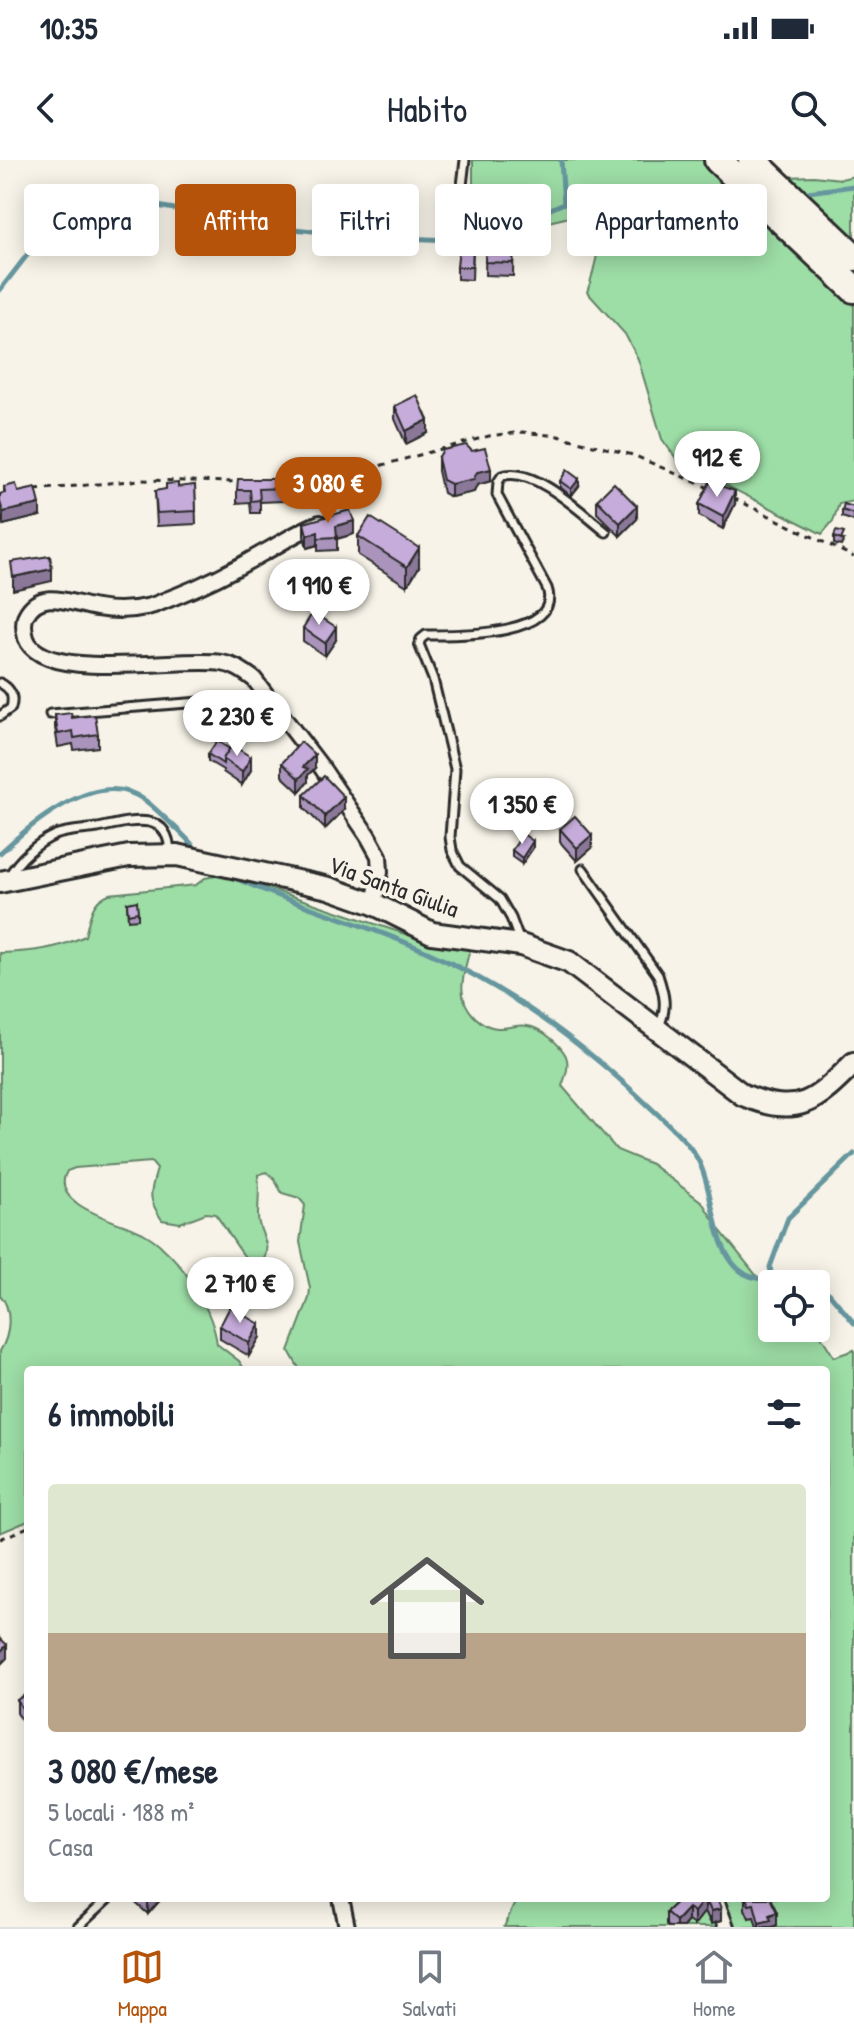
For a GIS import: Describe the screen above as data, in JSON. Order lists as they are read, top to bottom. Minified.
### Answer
{"streets":{"street":["Via Santa Giulia"]},"page":{"status":"10:35","header":"Habito","chip":["Compra","Affitta","Filtri","Nuovo","Appartamento"],"price":["912 €","3 080 €","1 910 €","2 230 €","1 350 €","2 710 €"],"heading":"6 immobili","list":[{"name":"3 080 €/mese","note":"5 locali · 188 m² · Casa"}],"tabs":["Mappa","Salvati","Home"]}}
